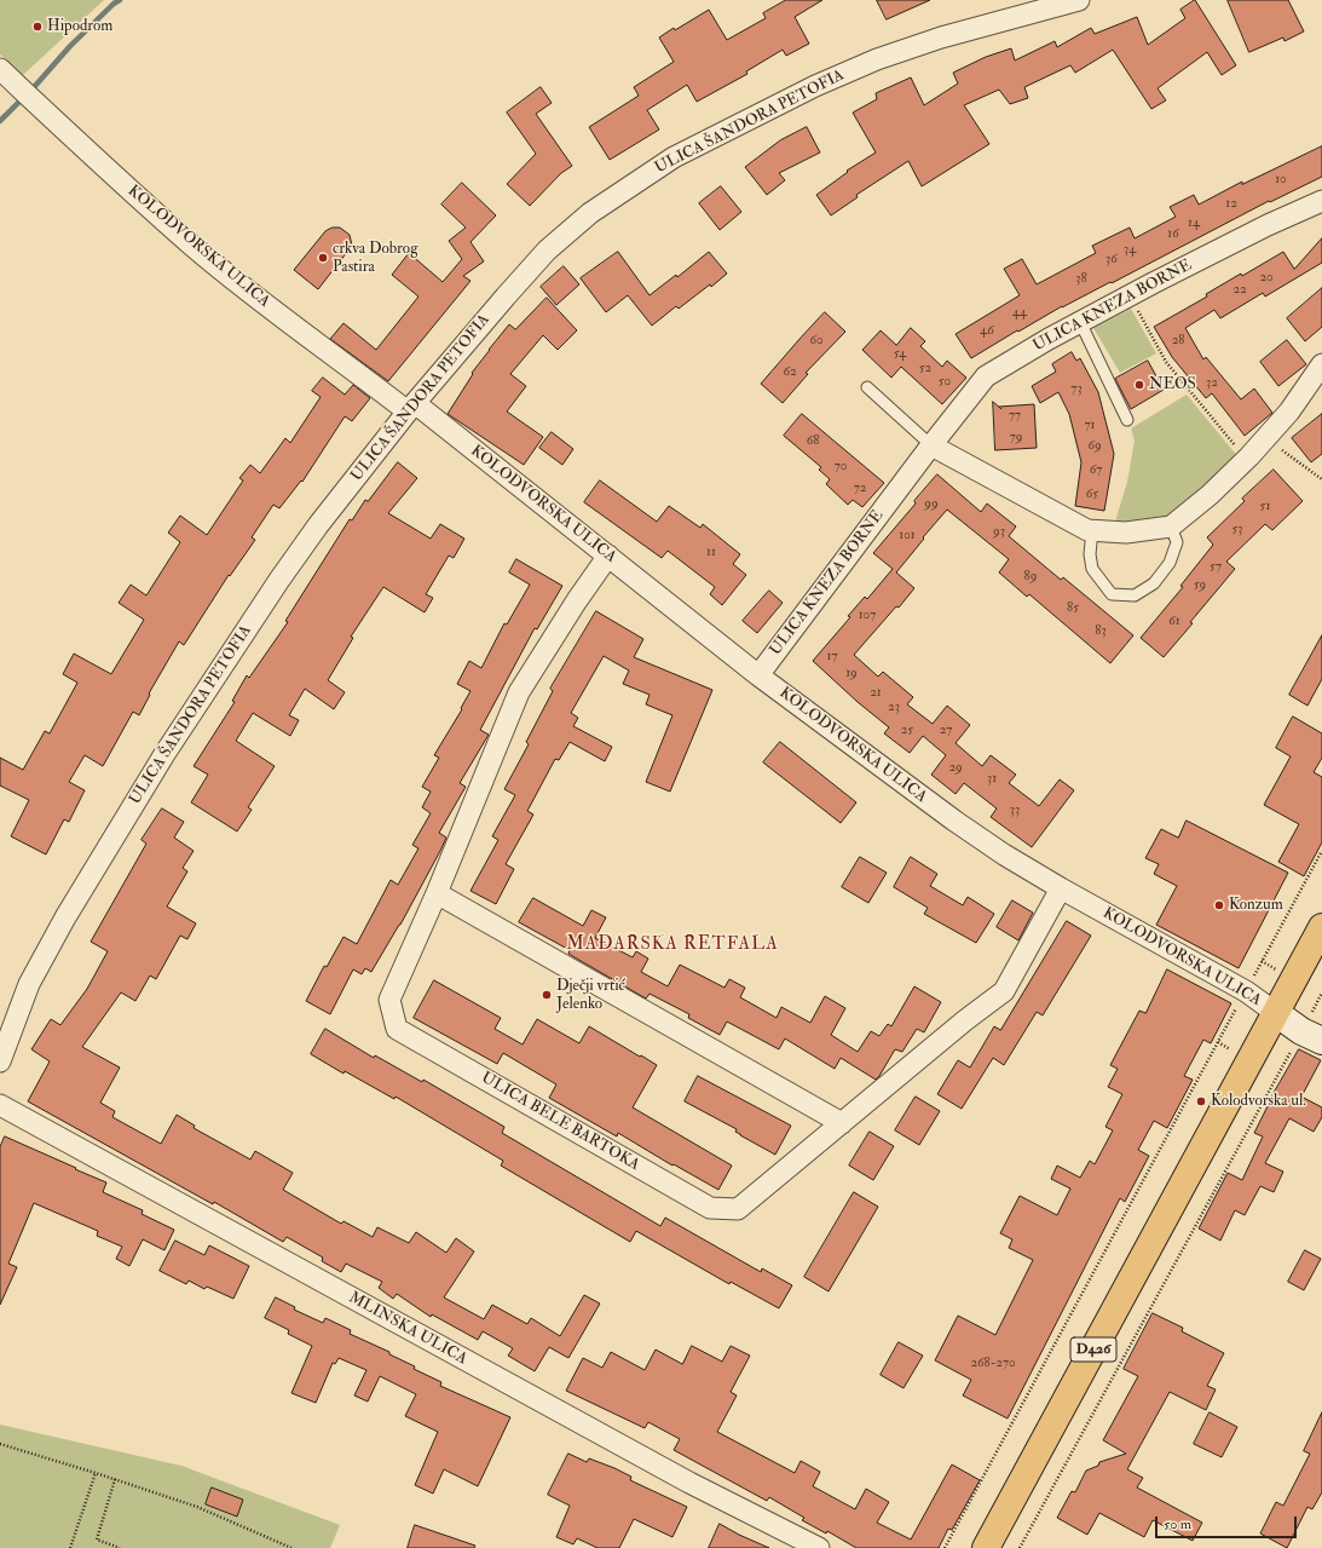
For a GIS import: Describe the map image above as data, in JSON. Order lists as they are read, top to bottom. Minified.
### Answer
{"streets":{"main road":["D426"],"street":["ULICA ŠANDORA PETOFIA","KOLODVORSKA ULICA","ULICA KNEZA BORNE","ULICA BELE BARTOKA","MLINSKA ULICA"]},"crossings":[["ULICA ŠANDORA PETOFIA","KOLODVORSKA ULICA"],["KOLODVORSKA ULICA","ULICA KNEZA BORNE"],["KOLODVORSKA ULICA","ULICA BELE BARTOKA"],["KOLODVORSKA ULICA","D426"]],"districts":["MAĐARSKA RETFALA"],"places":["Hipodrom","crkva Dobrog Pastira","NEOS","Konzum","Dječji vrtić Jelenko","Kolodvorska ul."],"house_numbers":["10","12","14","16","34","36","20","38","22","44","46","60","28","54","52","62","50","32","73","77","71","79","68","69","70","67","72","65","99","51","53","93","101","11","57","89","59","85","107","61","83","17","19","21","23","25","27","29","31","33","268-270"],"scale_bar":"50 m"}
